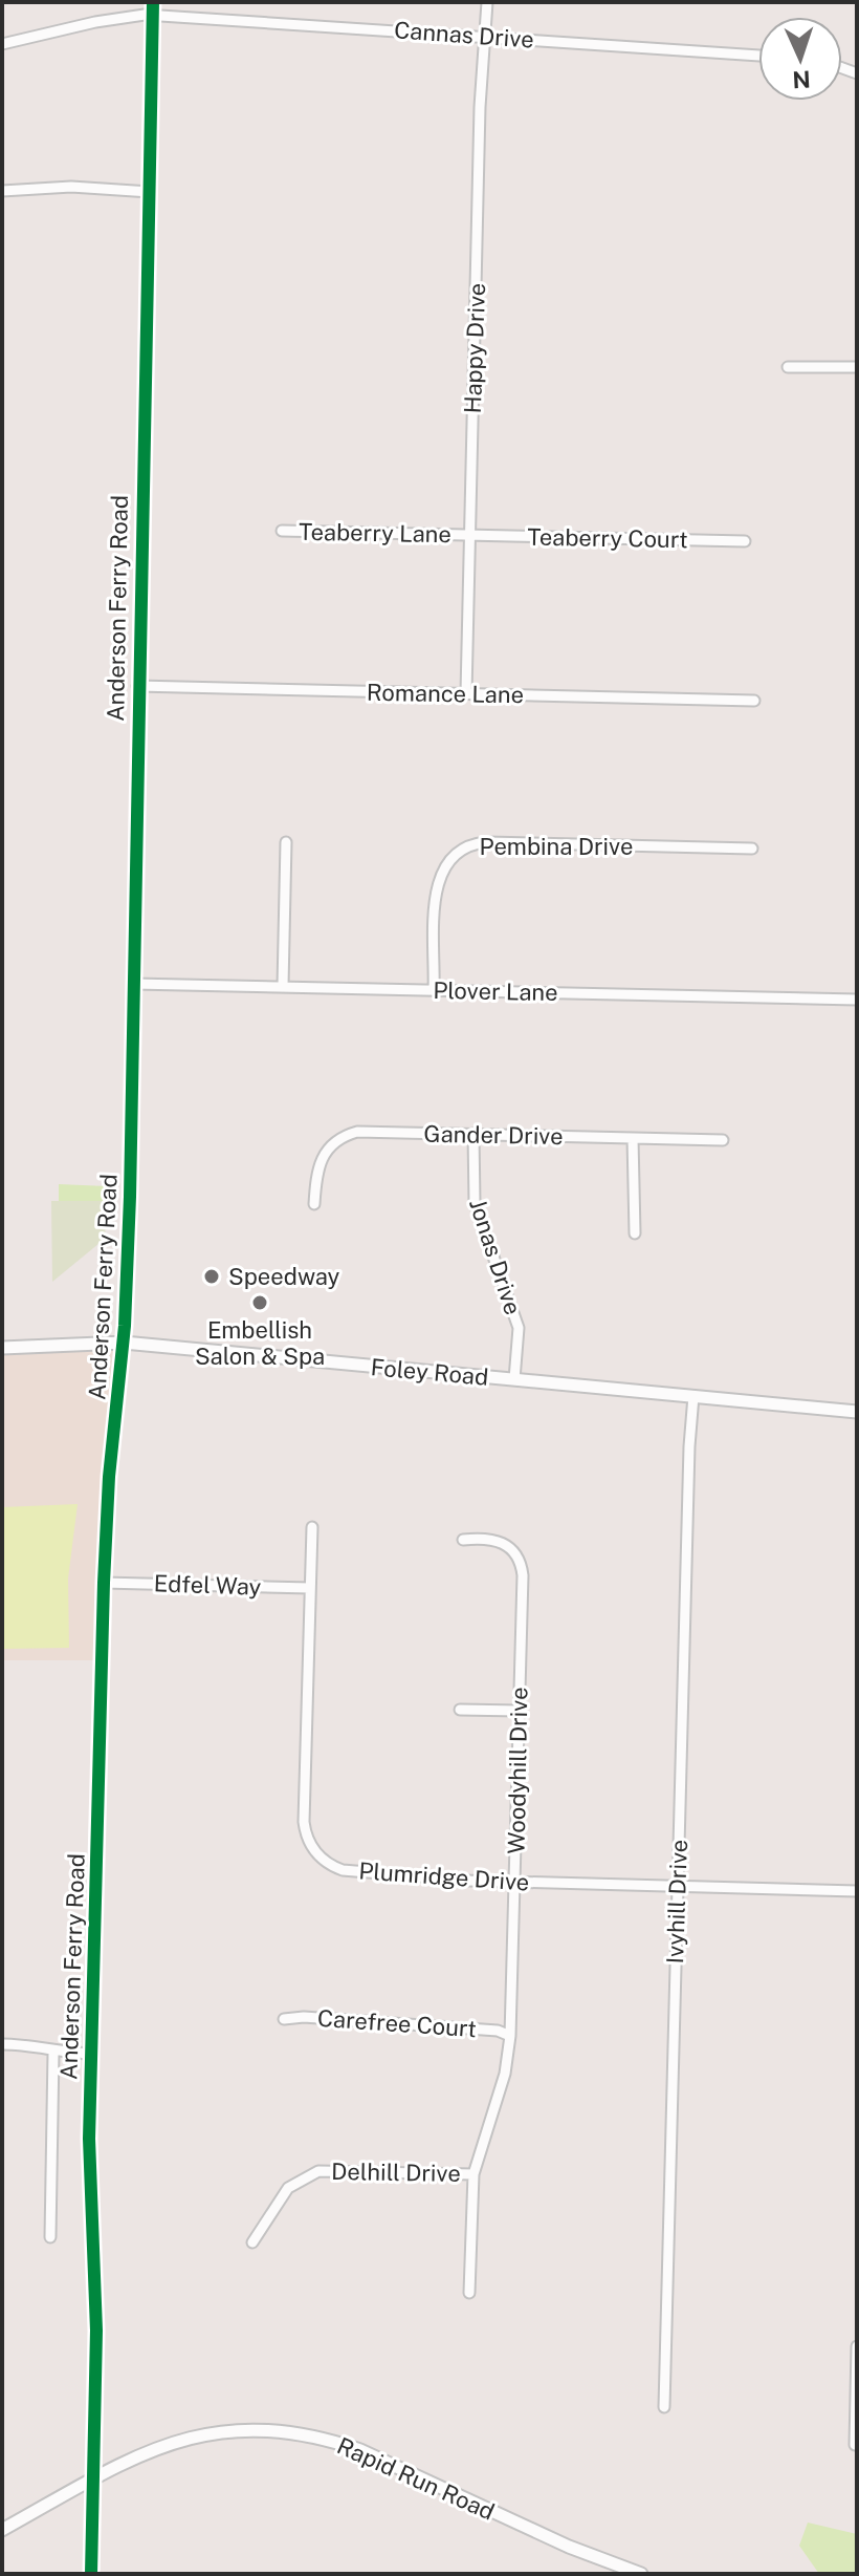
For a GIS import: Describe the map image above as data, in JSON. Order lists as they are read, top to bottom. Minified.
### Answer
{"streets":{"street":["Cannas Drive","Happy Drive","Teaberry Lane","Teaberry Court","Anderson Ferry Road","Romance Lane","Pembina Drive","Plover Lane","Gander Drive","Jonas Drive","Foley Road","Edfel Way","Woodyhill Drive","Plumridge Drive","Ivyhill Drive","Carefree Court","Delhill Drive","Rapid Run Road"]},"crossings":[["Cannas Drive","Happy Drive"],["Cannas Drive","Anderson Ferry Road"],["Happy Drive","Teaberry Lane"],["Happy Drive","Teaberry Court"],["Happy Drive","Romance Lane"],["Teaberry Lane","Teaberry Court"],["Anderson Ferry Road","Romance Lane"],["Anderson Ferry Road","Plover Lane"],["Anderson Ferry Road","Foley Road"],["Anderson Ferry Road","Edfel Way"],["Anderson Ferry Road","Rapid Run Road"],["Pembina Drive","Plover Lane"],["Gander Drive","Jonas Drive"],["Jonas Drive","Foley Road"],["Foley Road","Ivyhill Drive"],["Edfel Way","Plumridge Drive"],["Woodyhill Drive","Plumridge Drive"],["Woodyhill Drive","Carefree Court"],["Woodyhill Drive","Delhill Drive"],["Plumridge Drive","Ivyhill Drive"]],"places":["Speedway","Embellish Salon & Spa"],"north":"bottom"}
